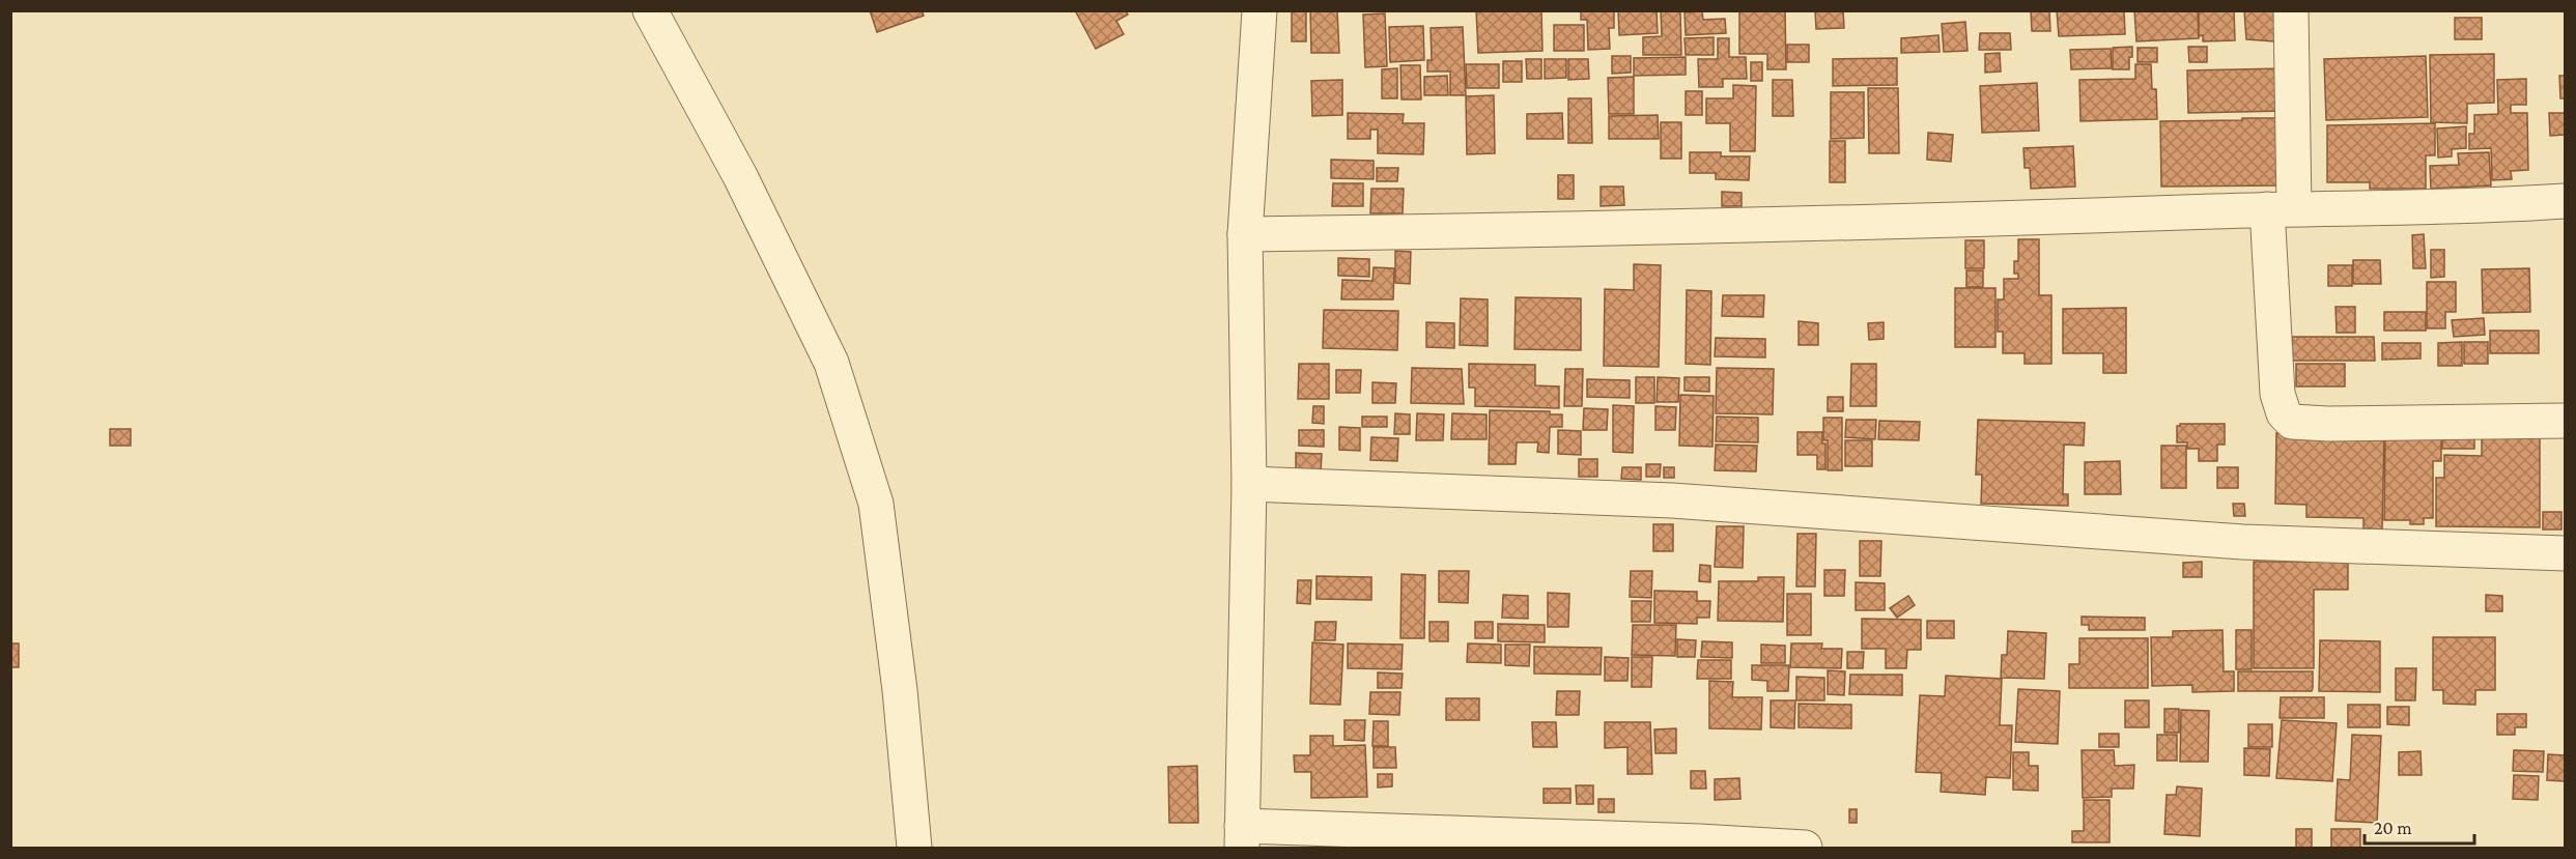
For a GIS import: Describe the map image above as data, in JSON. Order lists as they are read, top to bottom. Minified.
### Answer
{"scale_bar":"20 m"}
